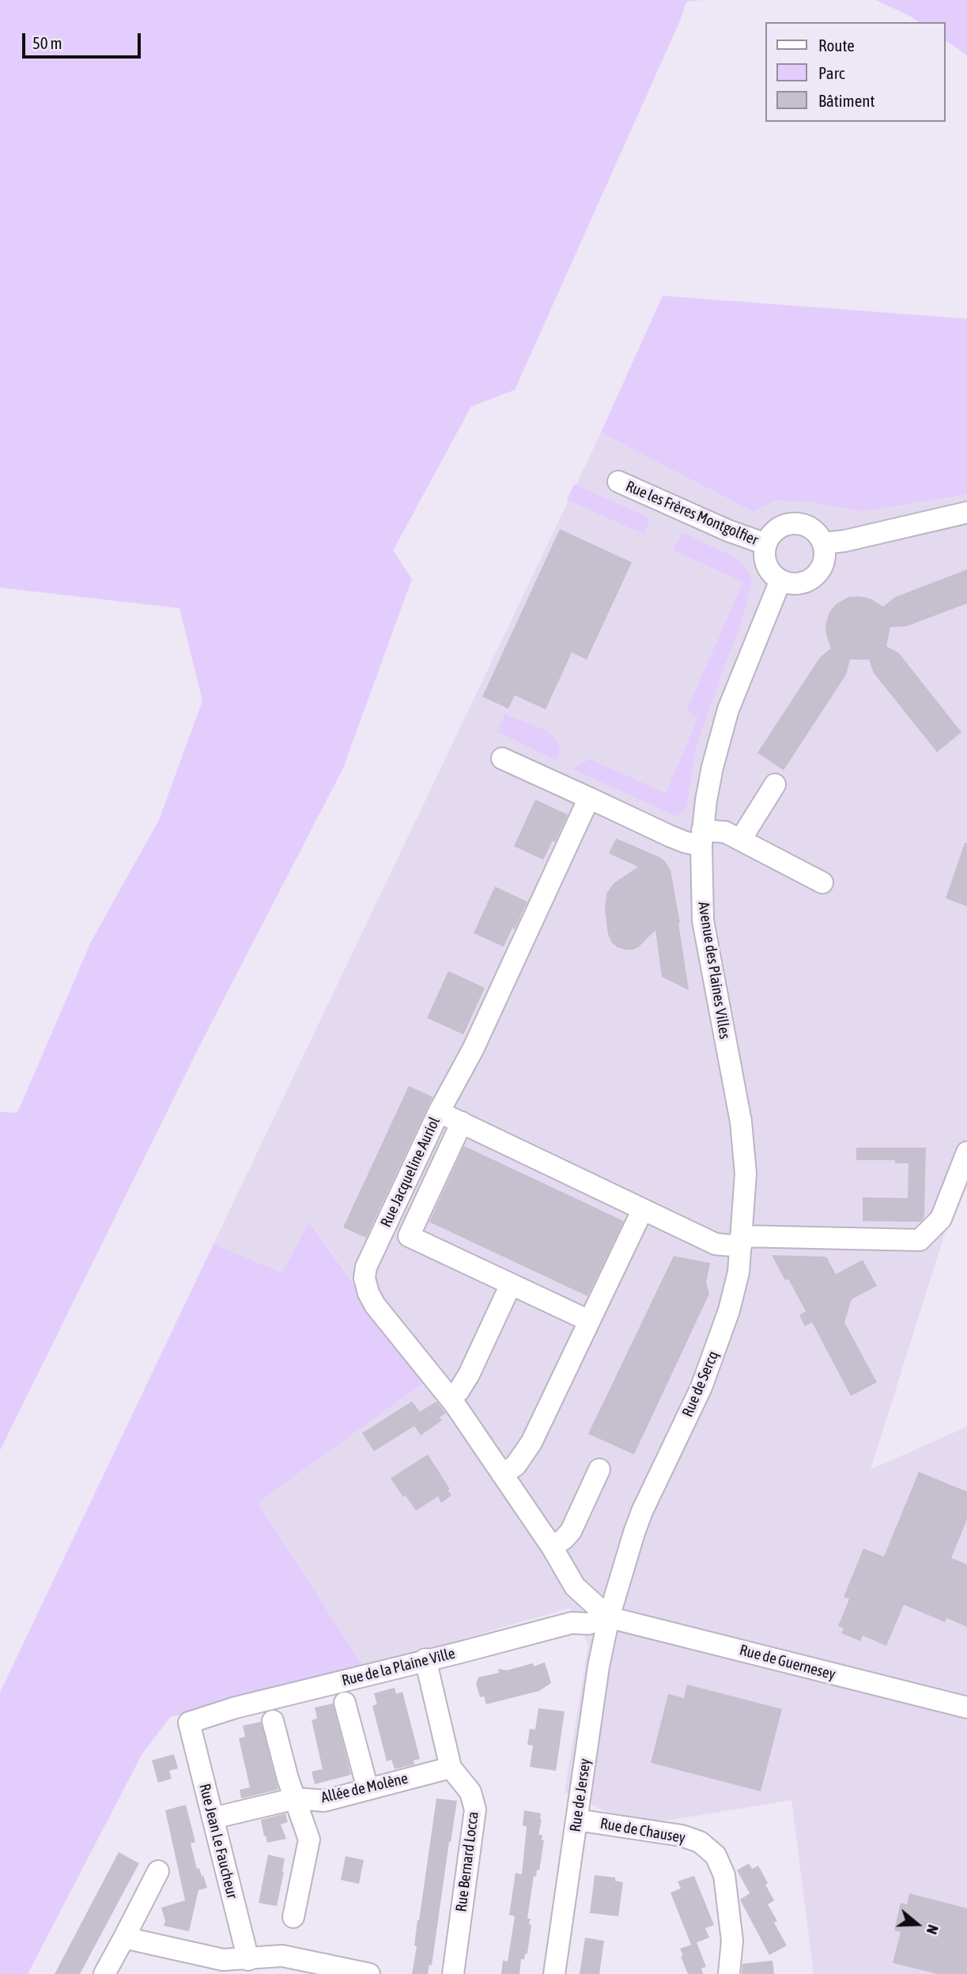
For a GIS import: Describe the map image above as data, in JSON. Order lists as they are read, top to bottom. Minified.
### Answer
{"streets":{"street":["Rue les Frères Montgolfier","Avenue des Plaines Villes","Rue Jacqueline Auriol","Rue de Sercq","Rue de Guernesey","Rue de la Plaine Ville","Allée de Molène","Rue de Jersey","Rue de Chausey","Rue Jean Le Faucheur","Rue Bernard Locca"]},"crossings":[["Rue les Frères Montgolfier","Avenue des Plaines Villes"],["Avenue des Plaines Villes","Rue de Sercq"],["Rue Jacqueline Auriol","Rue de Sercq"],["Rue Jacqueline Auriol","Rue de Guernesey"],["Rue Jacqueline Auriol","Rue de la Plaine Ville"],["Rue Jacqueline Auriol","Rue de Jersey"],["Rue de Sercq","Rue de Guernesey"],["Rue de Sercq","Rue de la Plaine Ville"],["Rue de Sercq","Rue de Jersey"],["Rue de Guernesey","Rue de la Plaine Ville"],["Rue de Guernesey","Rue de Jersey"],["Rue de la Plaine Ville","Rue de Jersey"],["Rue de la Plaine Ville","Rue Jean Le Faucheur"],["Rue de la Plaine Ville","Rue Bernard Locca"],["Allée de Molène","Rue Jean Le Faucheur"],["Allée de Molène","Rue Bernard Locca"],["Rue de Jersey","Rue de Chausey"]],"legend":["Route","Parc","Bâtiment"],"scale_bar":"50 m","north":"right"}
